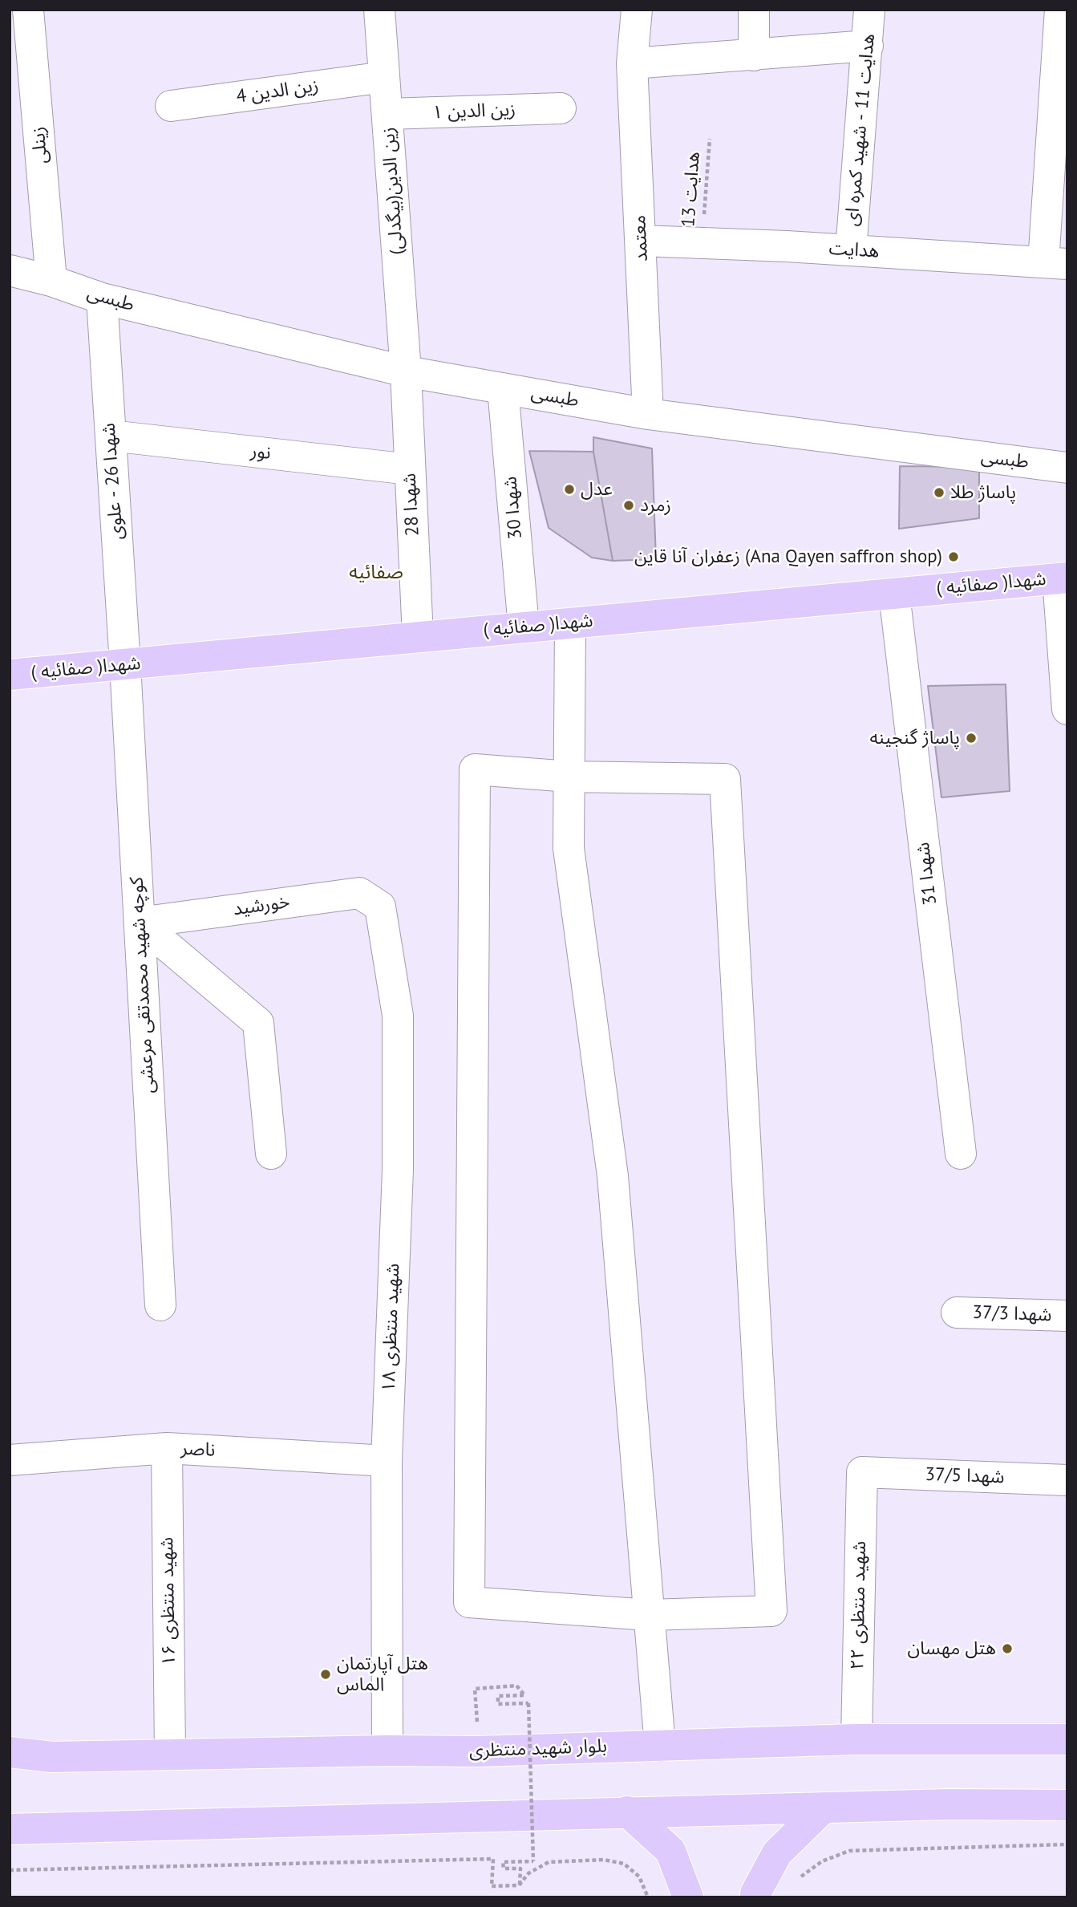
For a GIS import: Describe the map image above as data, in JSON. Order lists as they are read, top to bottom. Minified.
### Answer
{"streets":{"main road":["شهدا( صفائیه )","بلوار شهید منتظری"],"street":["زین الدین 4","زین الدین ۱","هدایت 11 - شهید کمره ای","زینلی","زین الدین(بیگدلی)","معتمد","هدایت","طبسی","نور","شهدا 26 - علوی","شهدا 28","شهدا 30","شهدا 31","خورشید","کوچه شهید محمدتقی مرعشی","شهدا 37/3","شهید منتظری ۱۸","ناصر","شهدا 37/5","شهید منتظری ۱۶","شهید منتظری ۲۲"],"path":["هدایت 13"]},"crossings":[["زین الدین 4","زین الدین(بیگدلی)"],["زین الدین ۱","زین الدین(بیگدلی)"],["هدایت 11 - شهید کمره ای","هدایت"],["زینلی","طبسی"],["هدایت 13","هدایت"],["زین الدین(بیگدلی)","طبسی"],["زین الدین(بیگدلی)","شهدا 28"],["معتمد","هدایت"],["معتمد","طبسی"],["طبسی","شهدا 26 - علوی"],["طبسی","شهدا 28"],["طبسی","شهدا 30"],["نور","شهدا 26 - علوی"],["نور","شهدا 28"],["شهدا 26 - علوی","شهدا( صفائیه )"],["شهدا 26 - علوی","کوچه شهید محمدتقی مرعشی"],["شهدا 28","شهدا( صفائیه )"],["شهدا 30","شهدا( صفائیه )"],["شهدا( صفائیه )","شهدا 31"],["شهدا( صفائیه )","کوچه شهید محمدتقی مرعشی"],["خورشید","کوچه شهید محمدتقی مرعشی"],["خورشید","شهید منتظری ۱۸"],["شهید منتظری ۱۸","ناصر"],["شهید منتظری ۱۸","بلوار شهید منتظری"],["ناصر","شهید منتظری ۱۶"],["شهدا 37/5","شهید منتظری ۲۲"],["شهید منتظری ۱۶","بلوار شهید منتظری"],["شهید منتظری ۲۲","بلوار شهید منتظری"]],"districts":["صفائیه"],"places":["عدل","پاساژ طلا","زمرد","زعفران آنا قاین (Ana Qayen saffron shop)","پاساژ گنجینه","هتل مهسان","هتل آپارتمان الماس"]}
